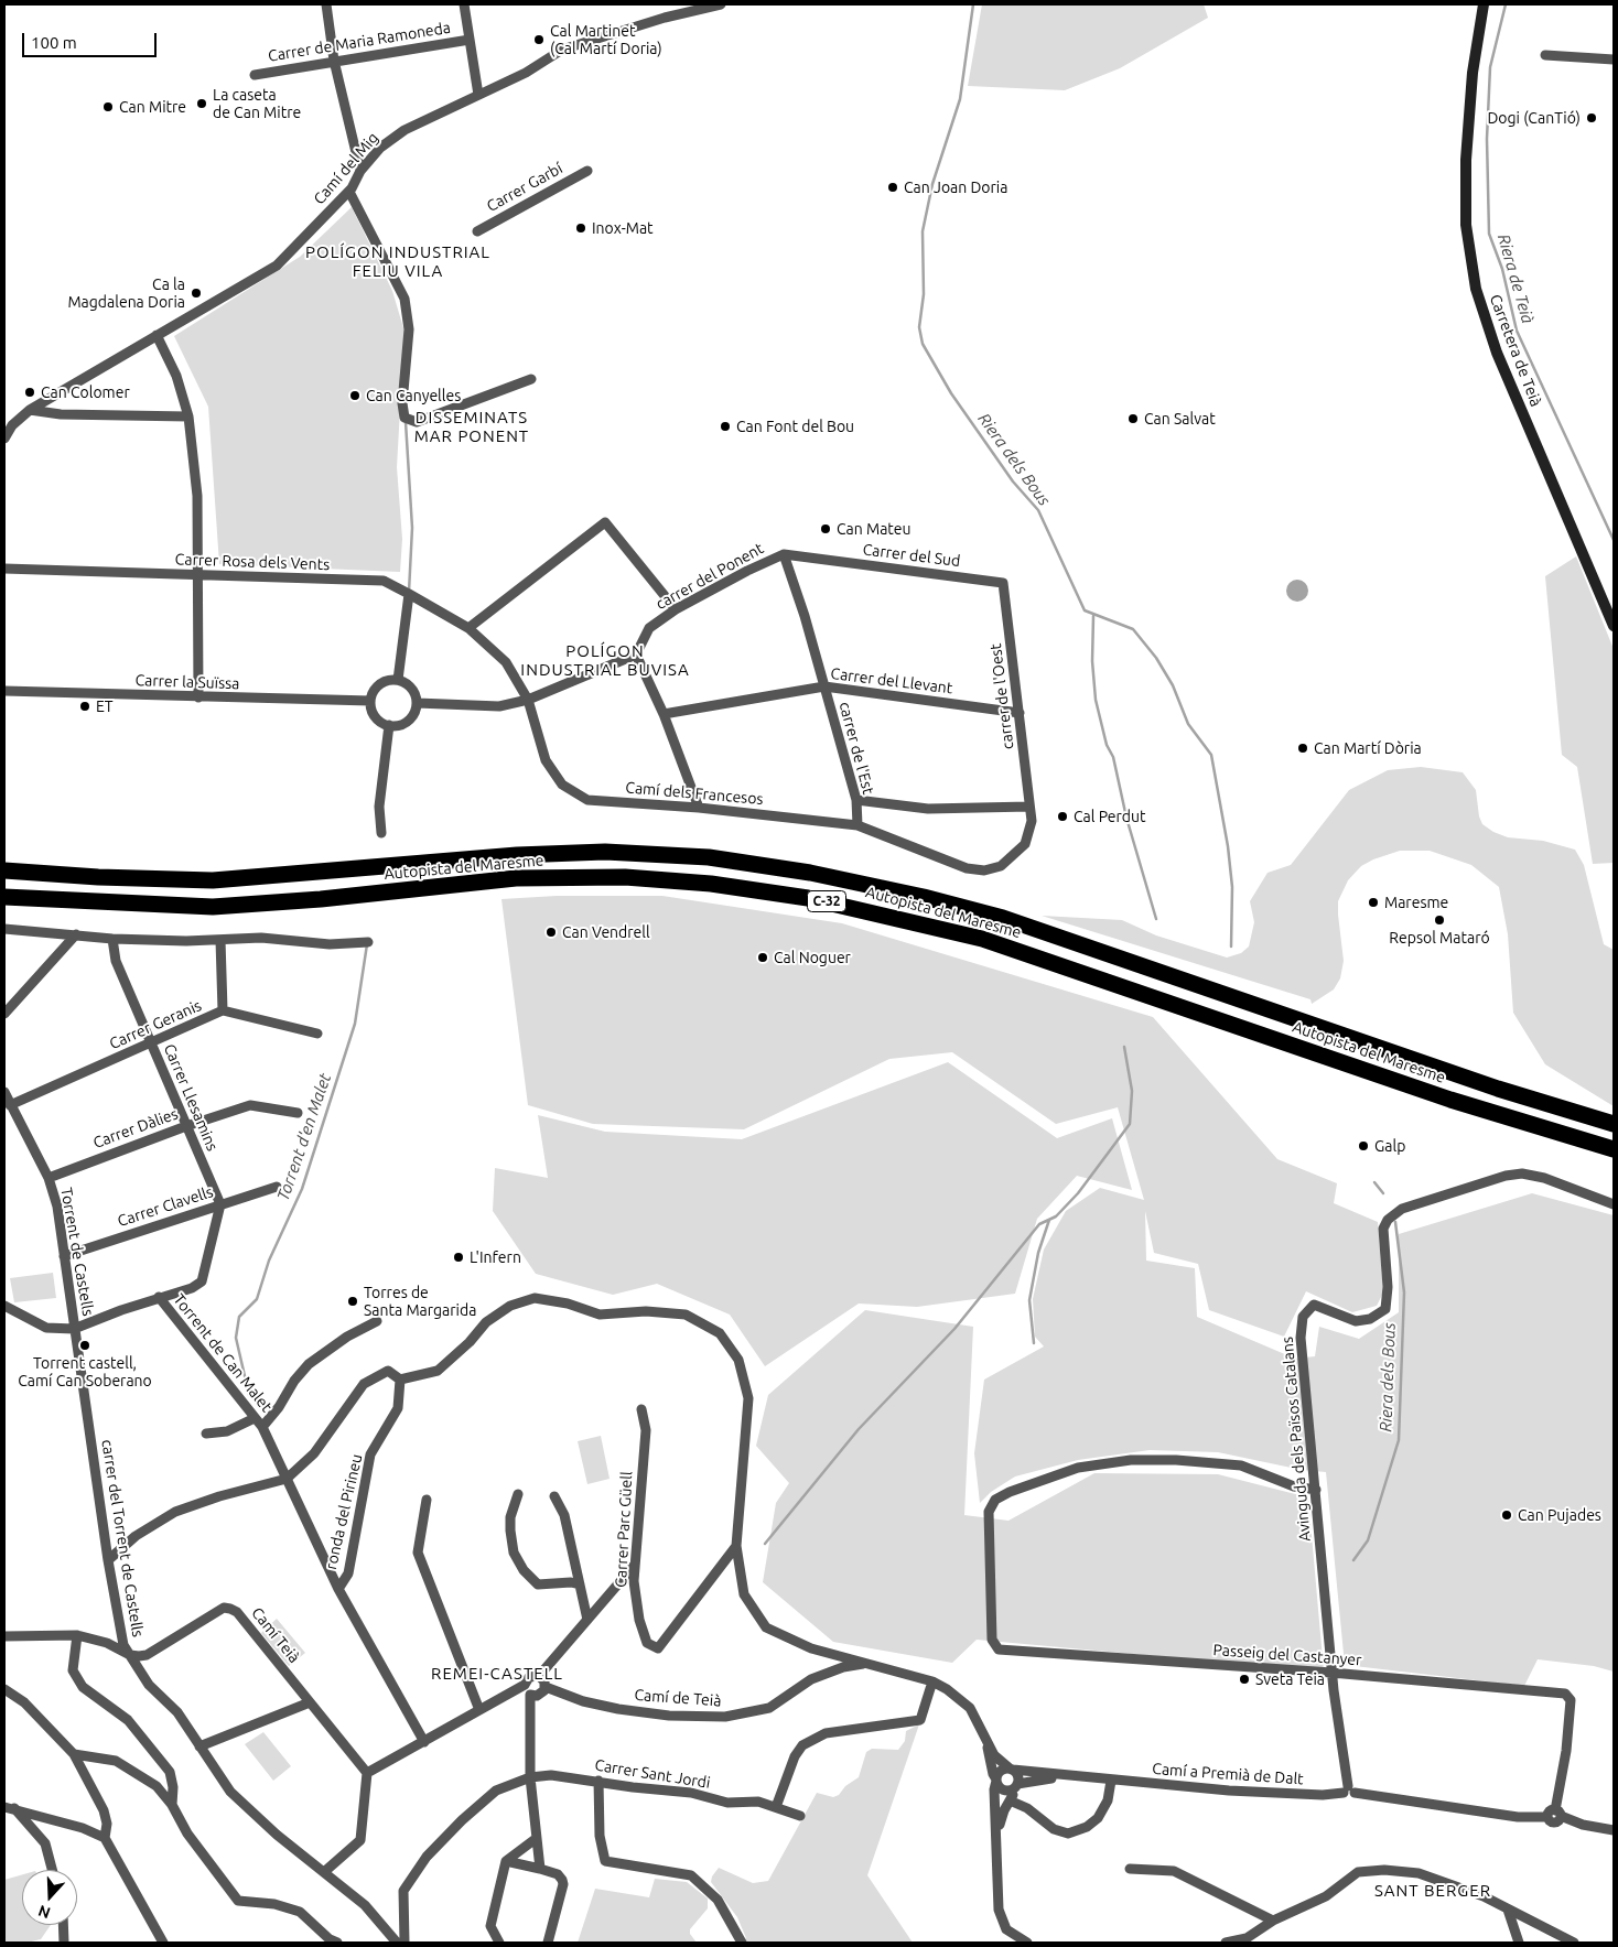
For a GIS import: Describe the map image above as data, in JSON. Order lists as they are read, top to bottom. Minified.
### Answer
{"streets":{"highway":["Autopista del Maresme","C-32"],"street":["Carrer de Maria Ramoneda","Camí del Mig","Carrer Garbí","Carretera de Teià","Carrer del Sud","Carrer Rosa dels Vents","carrer del Ponent","Carrer del Llevant","Carrer la Suïssa","carrer de l'Oest","carrer de l'Est","Camí dels Francesos","Carrer Geranis","Carrer Llesamins","Carrer Dàlies","Carrer Clavells","Torrent de Castells","Torrent de Can Malet","Avinguda dels Països Catalans","ronda del Pirineu","Carrer Parc Güell","carrer del Torrent de Castells","Camí Teià","Passeig del Castanyer","Camí de Teià","Carrer Sant Jordi","Camí a Premià de Dalt"]},"crossings":[["Carrer del Sud","carrer del Ponent"],["Carrer del Sud","carrer de l'Oest"],["Carrer del Sud","carrer de l'Est"],["Carrer Rosa dels Vents","Camí dels Francesos"],["carrer del Ponent","carrer de l'Est"],["Carrer del Llevant","carrer de l'Oest"],["Carrer del Llevant","carrer de l'Est"],["carrer de l'Oest","Camí dels Francesos"],["carrer de l'Est","Camí dels Francesos"],["Carrer Geranis","Carrer Llesamins"],["Carrer Geranis","Torrent de Castells"],["Carrer Llesamins","Carrer Dàlies"],["Carrer Llesamins","Carrer Clavells"],["Carrer Dàlies","Torrent de Castells"],["Carrer Clavells","Torrent de Castells"],["Torrent de Castells","carrer del Torrent de Castells"],["Torrent de Can Malet","ronda del Pirineu"],["Avinguda dels Països Catalans","Passeig del Castanyer"],["Avinguda dels Països Catalans","Camí a Premià de Dalt"],["carrer del Torrent de Castells","Camí Teià"],["Passeig del Castanyer","Camí a Premià de Dalt"]],"districts":["POLÍGON INDUSTRIAL FELIU VILA","DISSEMINATS MAR PONENT","POLÍGON INDUSTRIAL BUVISA","REMEI-CASTELL","SANT BERGER"],"water":["Riera de Teià","Riera dels Bous","Torrent d'en Malet"],"places":["Cal Martinet (Cal Martí Doria)","La caseta de Can Mitre","Can Mitre","Dogi (CanTió)","Can Joan Doria","Inox-Mat","Ca la Magdalena Doria","Can Colomer","Can Canyelles","Can Salvat","Can Font del Bou","Can Mateu","ET","Can Martí Dòria","Cal Perdut","Maresme","Repsol Mataró","Can Vendrell","Cal Noguer","Galp","L'Infern","Torres de Santa Margarida","Torrent castell, Camí Can Soberano","Can Pujades","Sveta Teia"],"scale_bar":"100 m","north":"bottom"}
